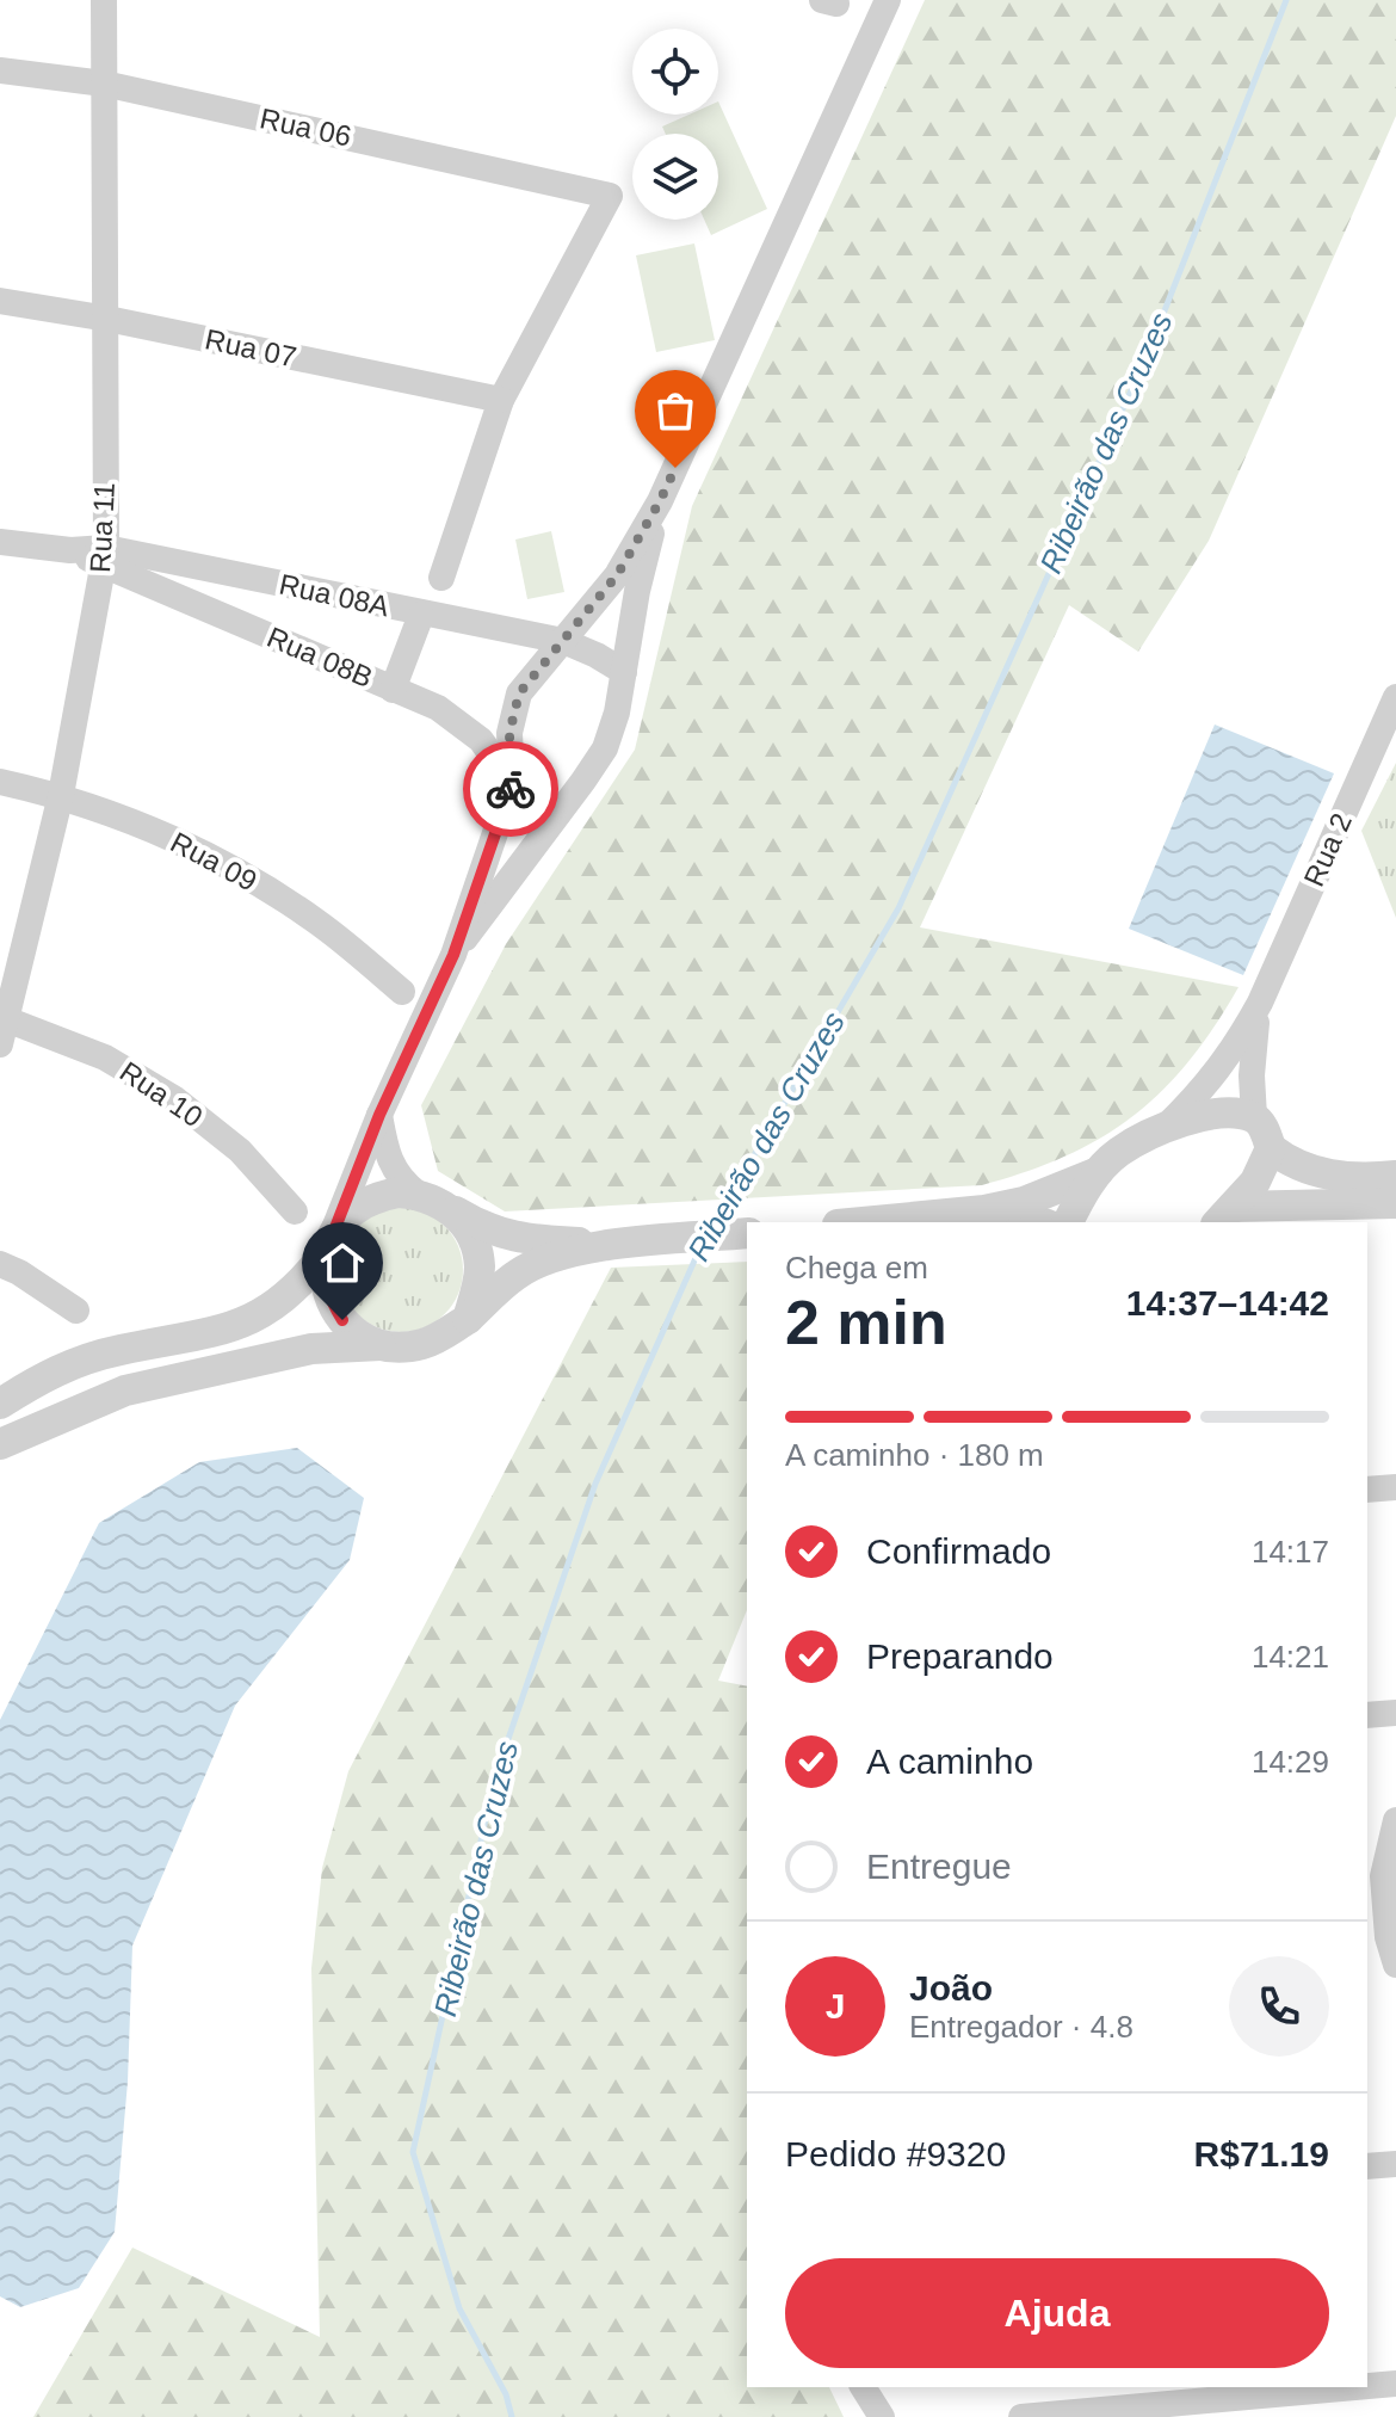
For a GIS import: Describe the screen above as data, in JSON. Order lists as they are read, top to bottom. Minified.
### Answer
{"streets":{"street":["Rua 06","Rua 07","Rua 11","Rua 08A","Rua 08B","Rua 2","Rua 09","Rua 10"]},"crossings":[["Rua 06","Rua 07"],["Rua 06","Rua 11"],["Rua 07","Rua 11"],["Rua 11","Rua 08A"],["Rua 11","Rua 08B"],["Rua 11","Rua 09"],["Rua 11","Rua 10"],["Rua 08A","Rua 08B"]],"water":["Ribeirão das Cruzes"],"page":{"heading":["2 min","Chega em","14:37–14:42"],"panel":["João","Entregador · 4.8","Pedido #9320","R$71.19"],"bar":"A caminho · 180 m","list":[["Confirmado","14:17"],["Preparando","14:21"],["A caminho","14:29"],"Entregue"],"round":"J","buttons":"Ajuda"}}
